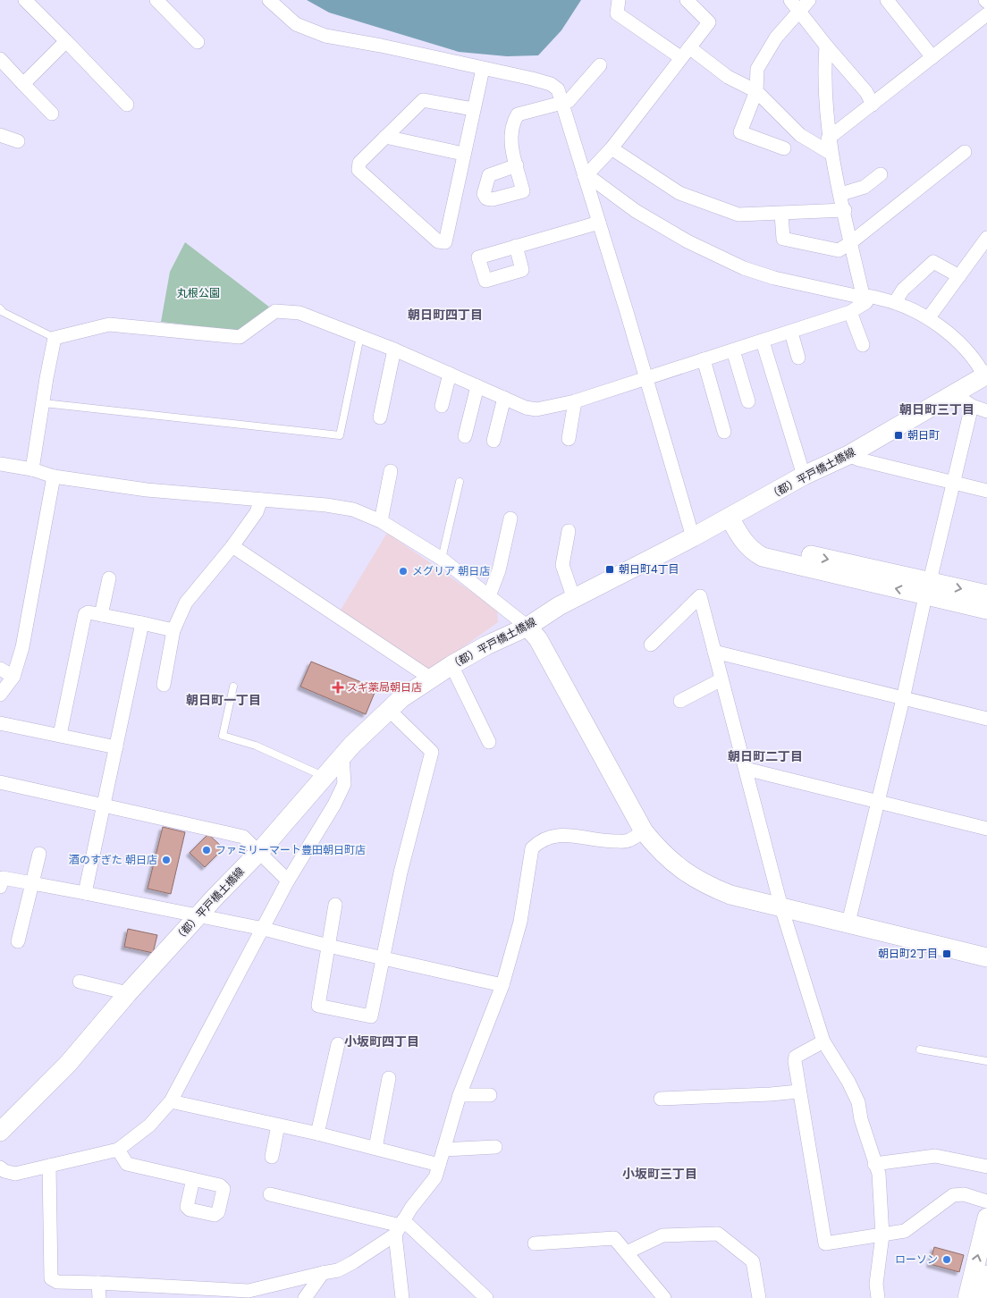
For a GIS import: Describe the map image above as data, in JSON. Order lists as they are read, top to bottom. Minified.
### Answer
{"streets":{"street":["（都）平戸橋土橋線"]},"districts":["朝日町四丁目","朝日町三丁目","朝日町一丁目","朝日町二丁目","小坂町四丁目","小坂町三丁目"],"parks":["丸根公園"],"places":{"transit":["朝日町","朝日町4丁目","朝日町2丁目"],"other":["メグリア 朝日店","ファミリーマート豊田朝日町店","酒のすぎた 朝日店","ローソン"],"health":["スギ薬局朝日店"]}}
